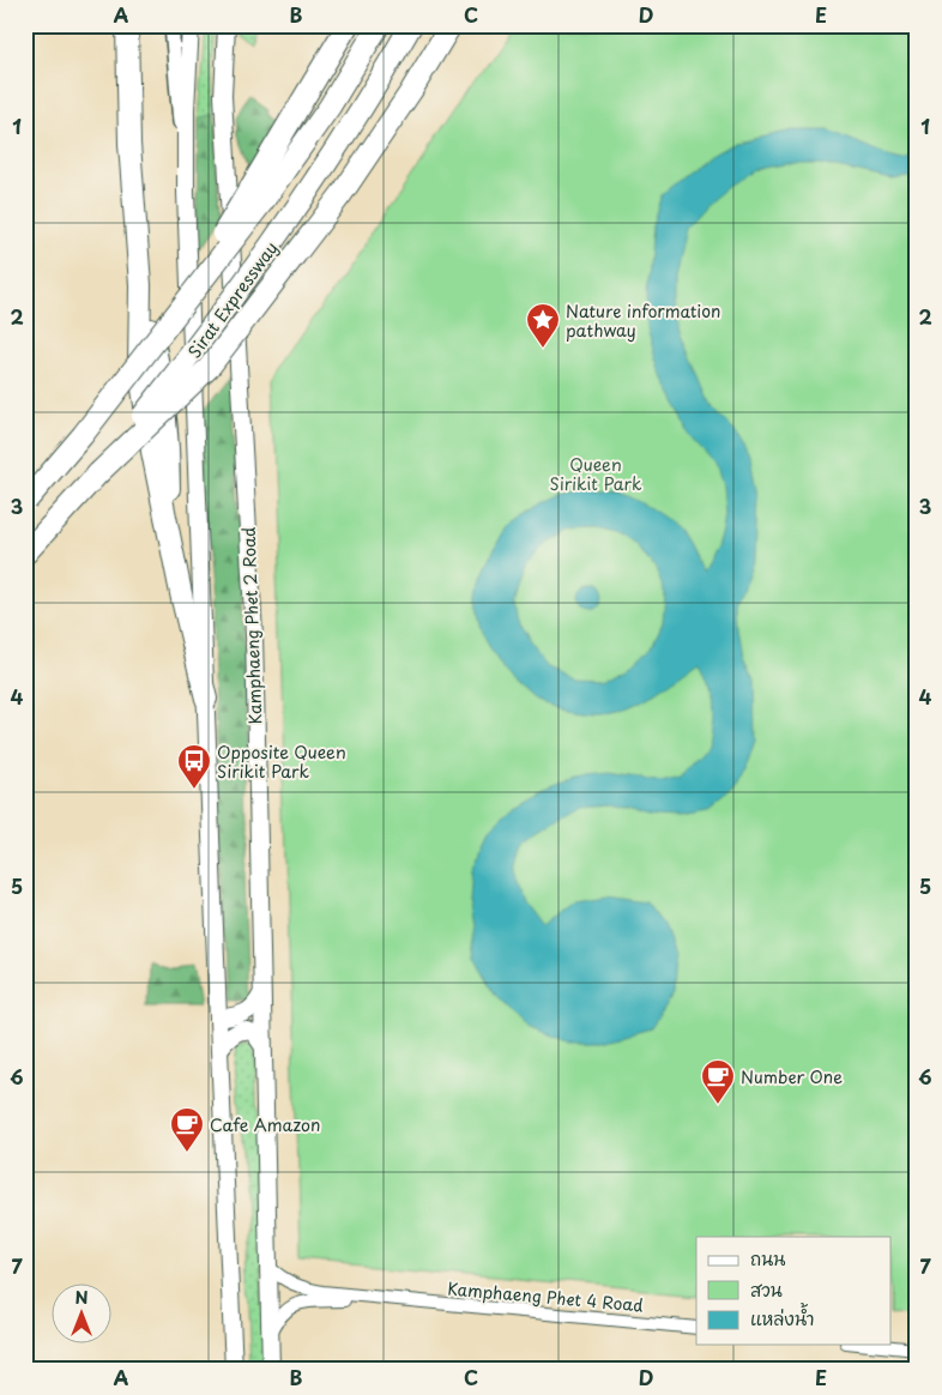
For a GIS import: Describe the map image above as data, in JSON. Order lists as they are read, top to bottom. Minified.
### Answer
{"streets":{"highway":["Sirat Expressway"],"main road":["Kamphaeng Phet 2 Road"],"street":["Kamphaeng Phet 4 Road"]},"crossings":[["Kamphaeng Phet 2 Road","Kamphaeng Phet 4 Road"]],"parks":["Queen Sirikit Park"],"places":{"place":["Nature information pathway"],"bus stop":["Opposite Queen Sirikit Park"],"cafe":["Number One","Cafe Amazon"]},"legend":["ถนน","สวน","แหล่งน้ำ"],"north":"top","grid":{"columns":["A","B","C","D","E"],"rows":["1","2","3","4","5","6","7"]}}
